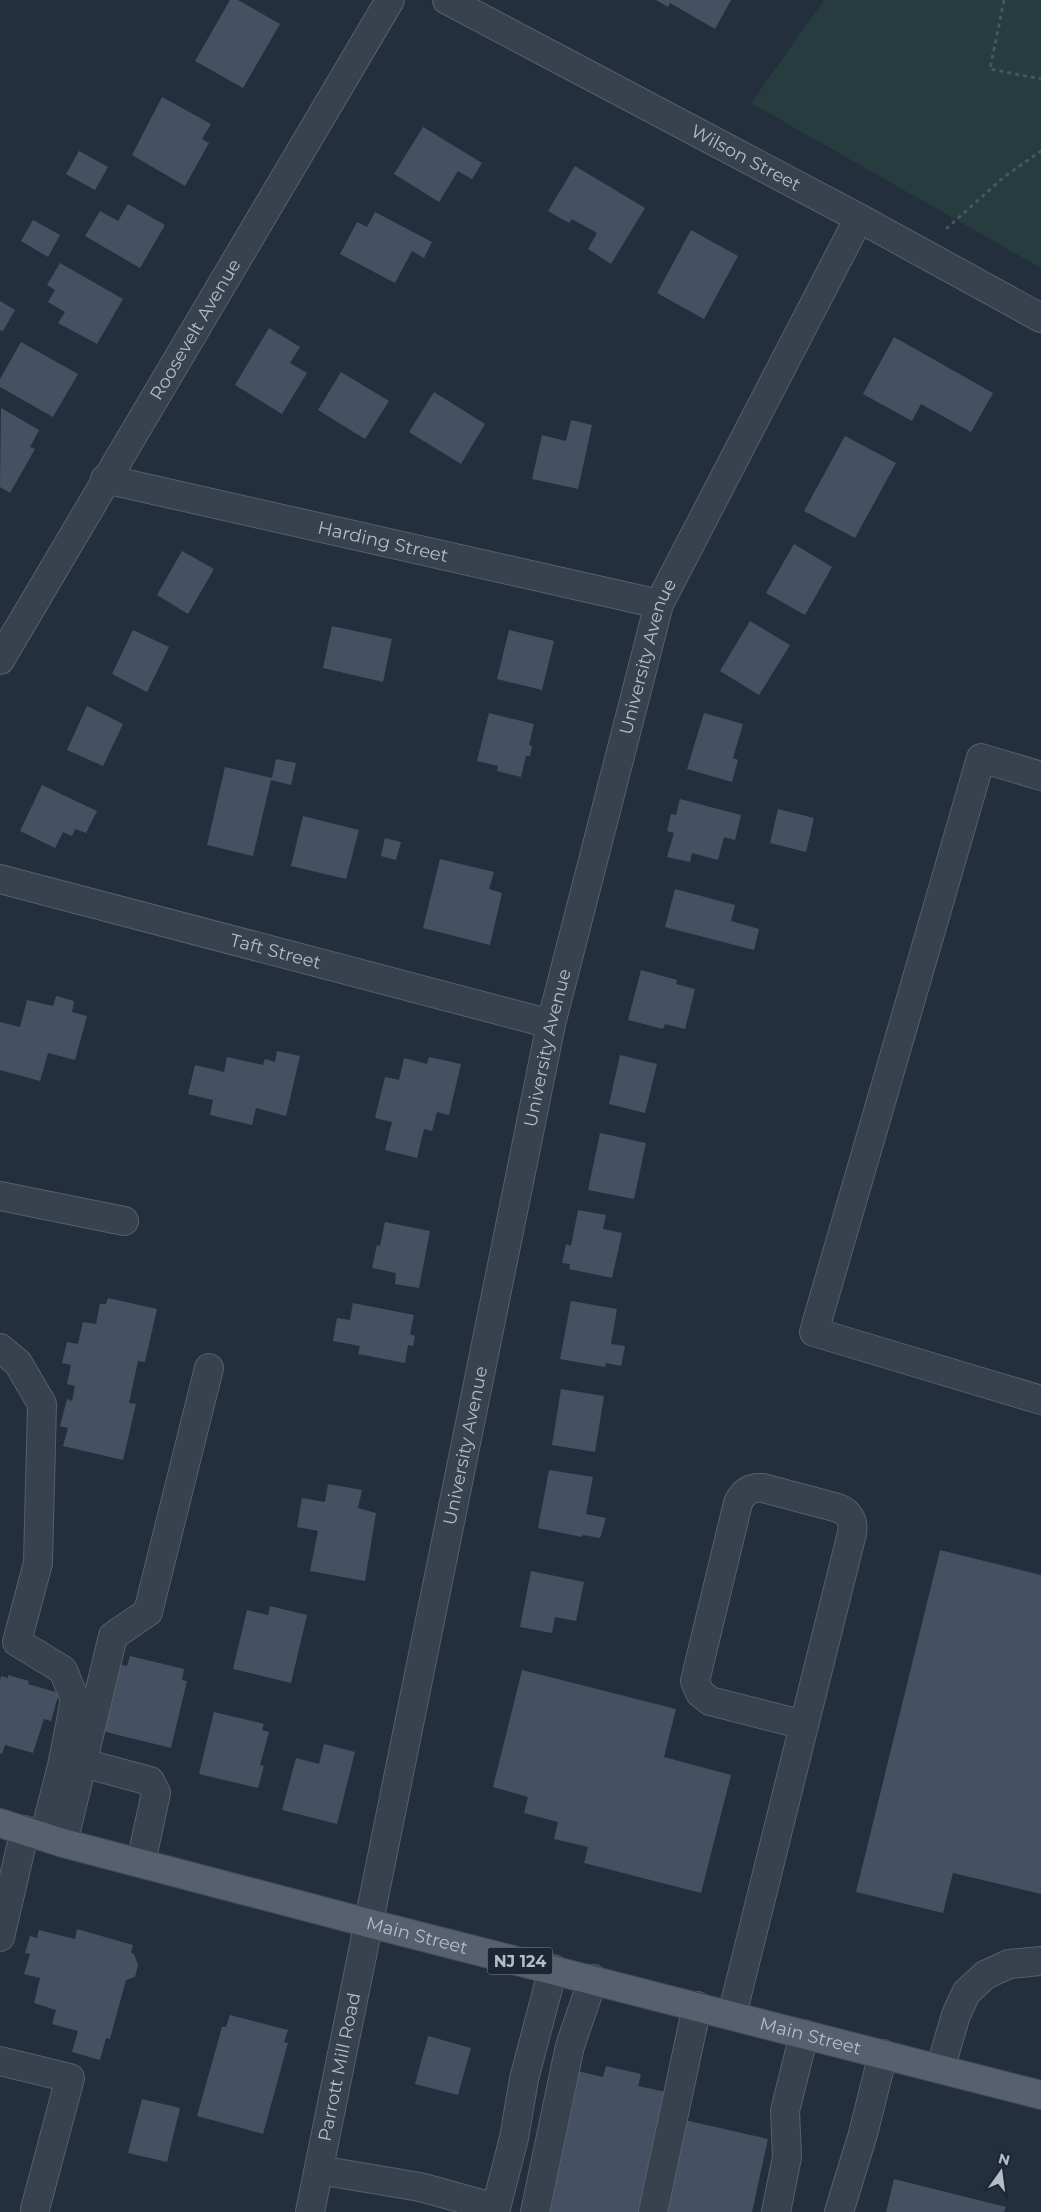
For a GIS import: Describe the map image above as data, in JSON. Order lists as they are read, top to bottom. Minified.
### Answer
{"streets":{"main road":["Main Street","NJ 124"],"street":["Wilson Street","Roosevelt Avenue","Harding Street","University Avenue","Taft Street","Parrott Mill Road"]},"crossings":[["Wilson Street","University Avenue"],["Roosevelt Avenue","Harding Street"],["Harding Street","University Avenue"],["University Avenue","Taft Street"],["University Avenue","Main Street"],["University Avenue","Parrott Mill Road"],["Main Street","Parrott Mill Road"]],"north":"top"}
